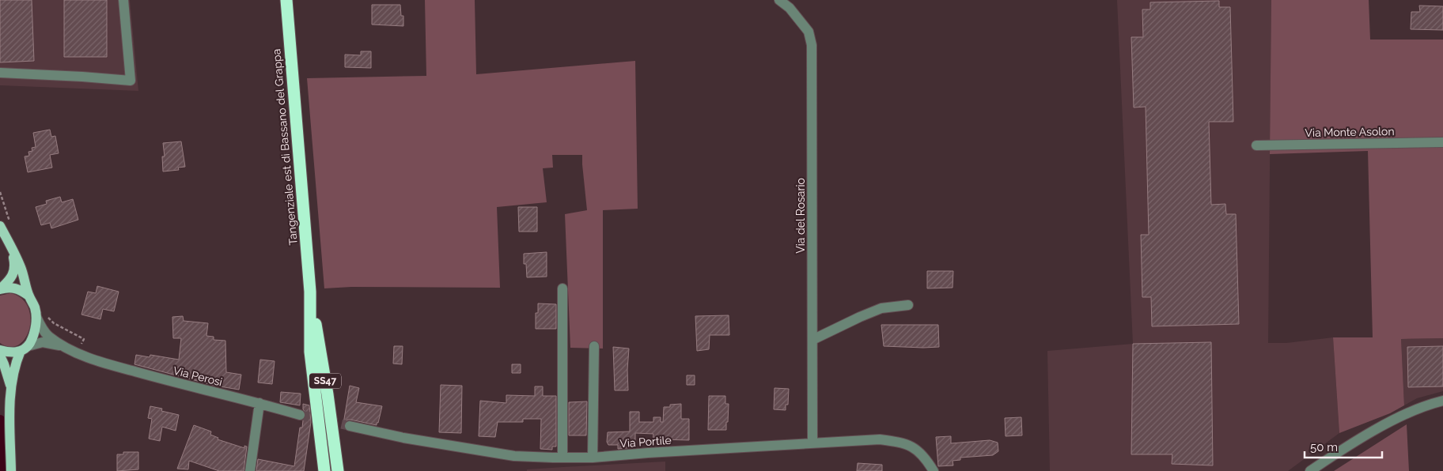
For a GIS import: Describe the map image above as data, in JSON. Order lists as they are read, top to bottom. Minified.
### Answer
{"streets":{"highway":["Tangenziale est di Bassano del Grappa","SS47"],"street":["Via Monte Asolon","Via del Rosario","Via Perosi","Via Portile"]},"crossings":[["Via del Rosario","Via Portile"]],"scale_bar":"50 m"}
